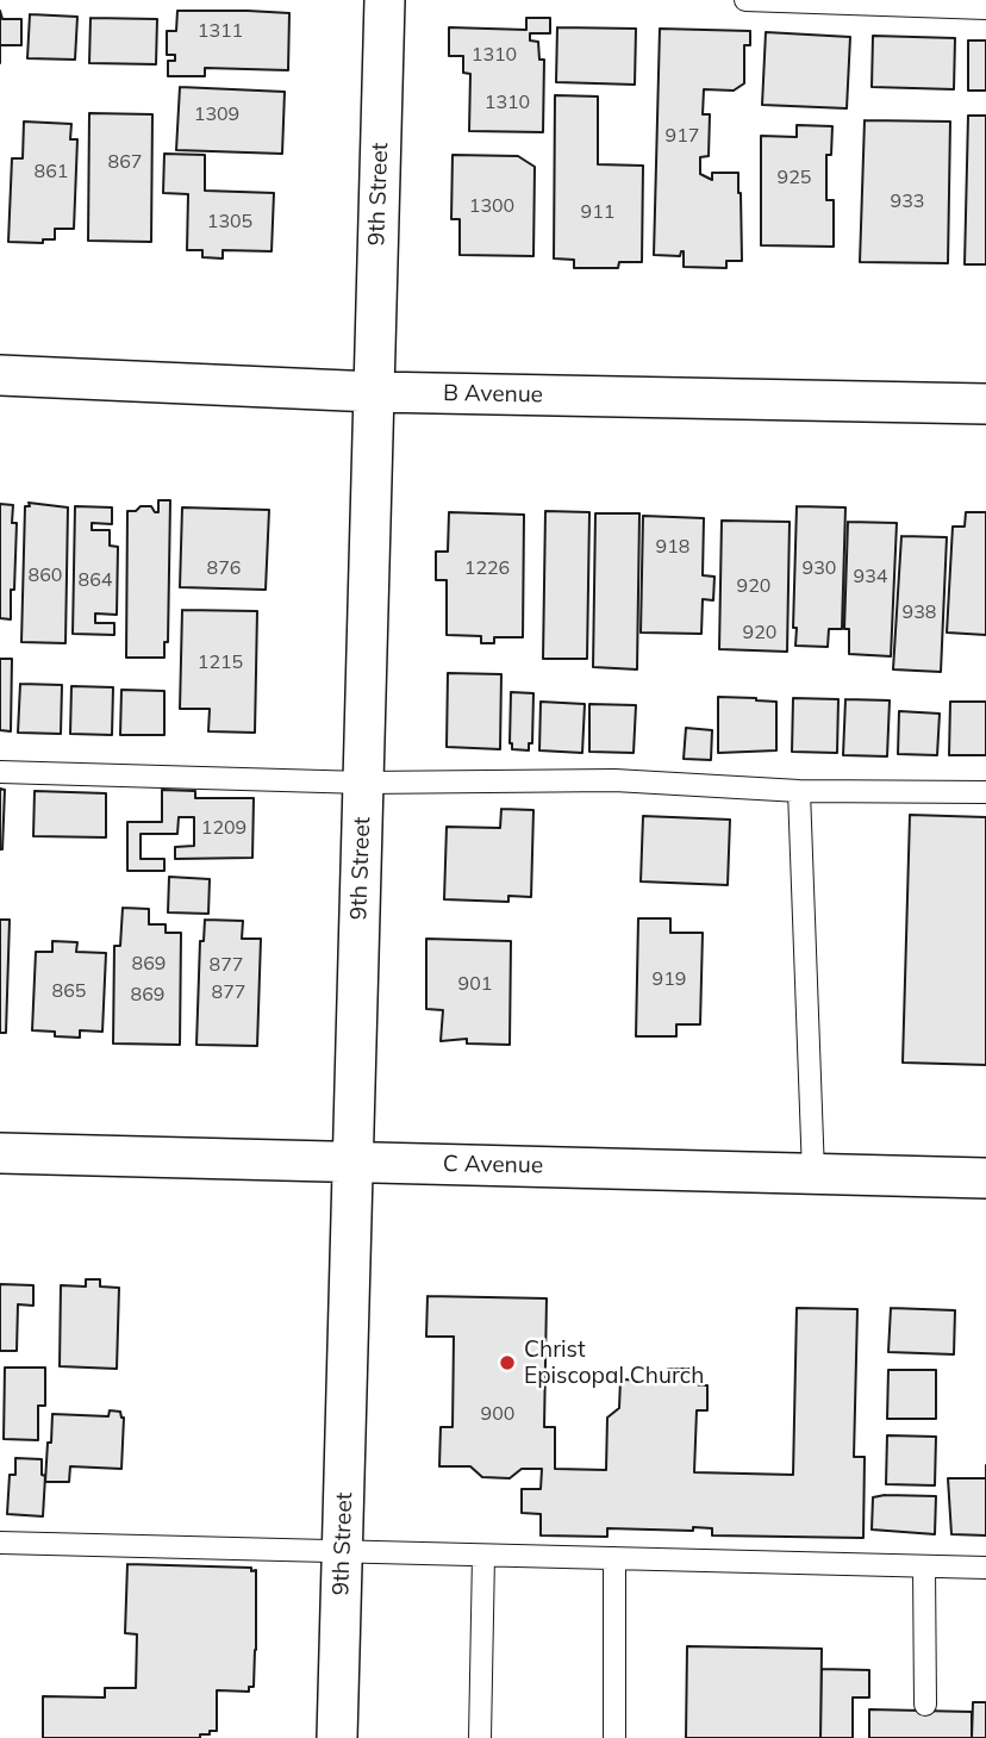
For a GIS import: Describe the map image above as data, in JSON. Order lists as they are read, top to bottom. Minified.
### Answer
{"streets":{"street":["9th Street","B Avenue","C Avenue"]},"crossings":[["9th Street","B Avenue"],["9th Street","C Avenue"]],"places":["Christ Episcopal Church"],"house_numbers":["1311","1310","1310","1309","917","867","861","925","933","1300","911","1305","918","876","1226","930","860","934","864","920","938","920","1215","1209","869","877","919","901","865","877","869","900"]}
